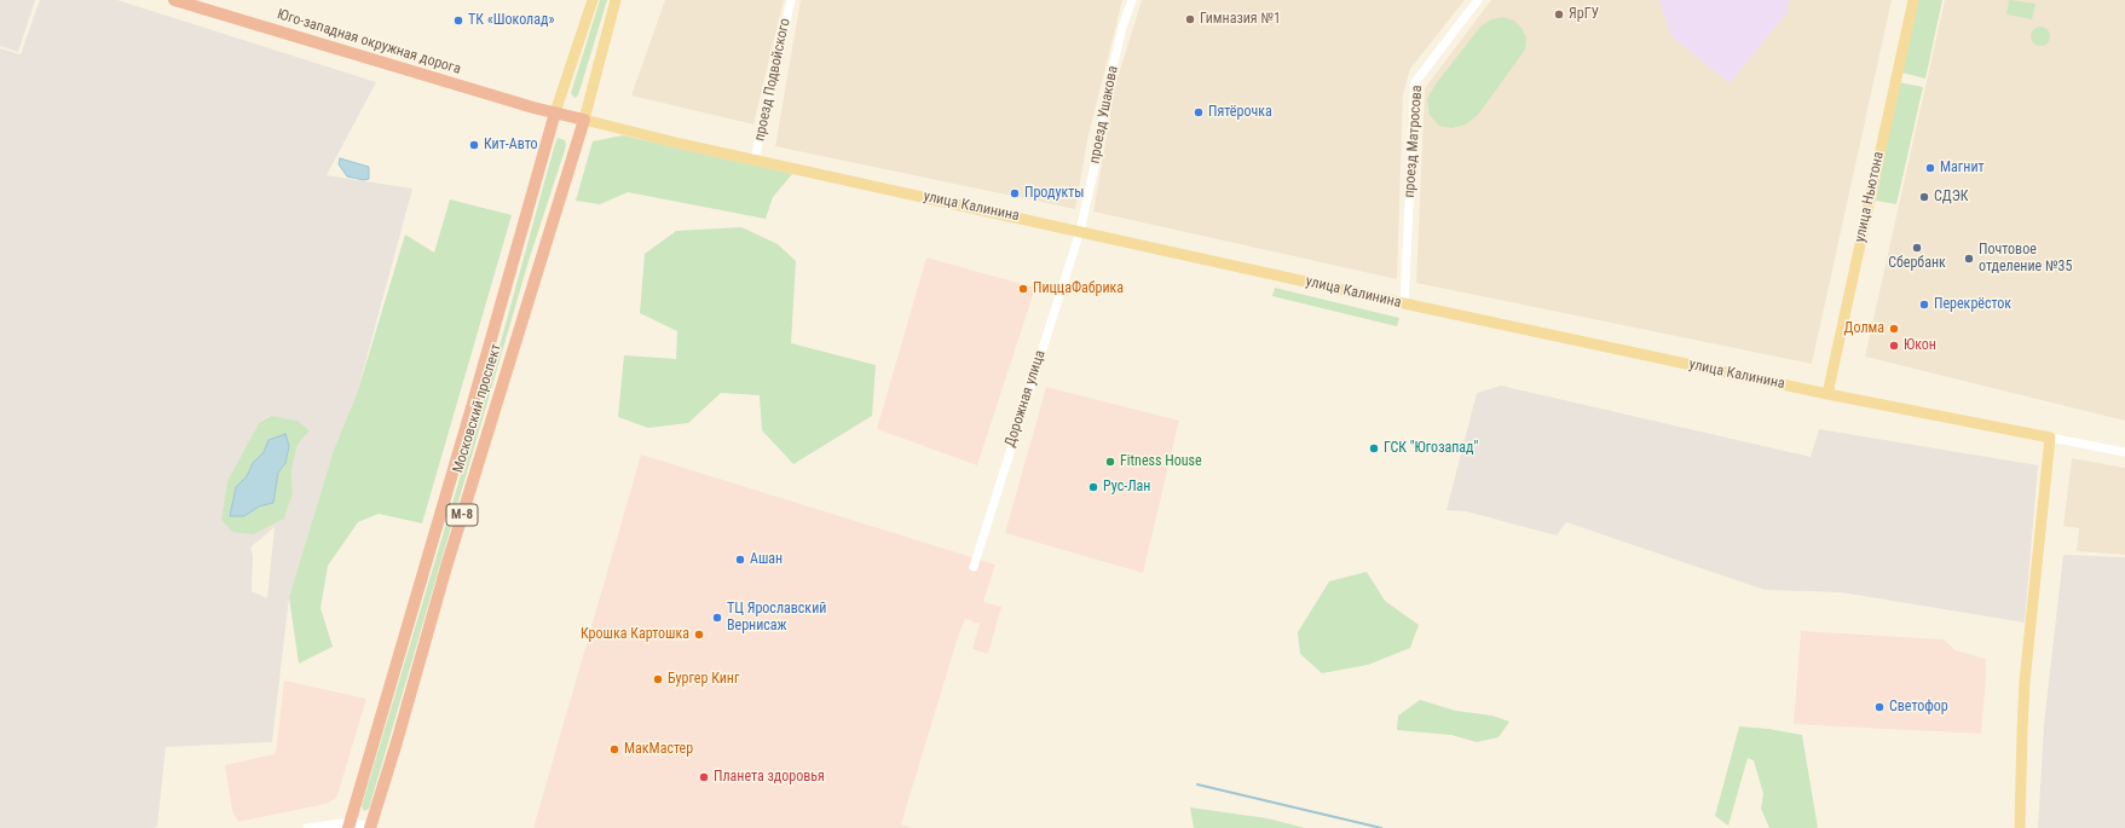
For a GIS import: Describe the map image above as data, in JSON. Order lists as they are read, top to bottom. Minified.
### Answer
{"streets":{"highway":["Юго-западная окружная дорога","Московский проспект","М-8"],"main road":["улица Ньютона","улица Калинина"],"street":["проезд Подвойского","проезд Ушакова","проезд Матросова","Дорожная улица"]},"crossings":[["Юго-западная окружная дорога","улица Калинина"],["Юго-западная окружная дорога","Московский проспект"],["проезд Подвойского","улица Калинина"],["проезд Ушакова","улица Калинина"],["проезд Ушакова","Дорожная улица"],["проезд Матросова","улица Калинина"],["улица Ньютона","улица Калинина"],["улица Калинина","Дорожная улица"],["улица Калинина","Московский проспект"]],"places":["ЯрГУ","Гимназия №1","ТК «Шоколад»","Пятёрочка","Кит-Авто","Магнит","Продукты","СДЭК","Сбербанк","Почтовое отделение №35","ПиццаФабрика","Перекрёсток","Долма","Юкон","ГСК \"Югозапад\"","Fitness House","Рус-Лан","Ашан","ТЦ Ярославский Вернисаж","Крошка Картошка","Бургер Кинг","Светофор","МакМастер","Планета здоровья"]}
